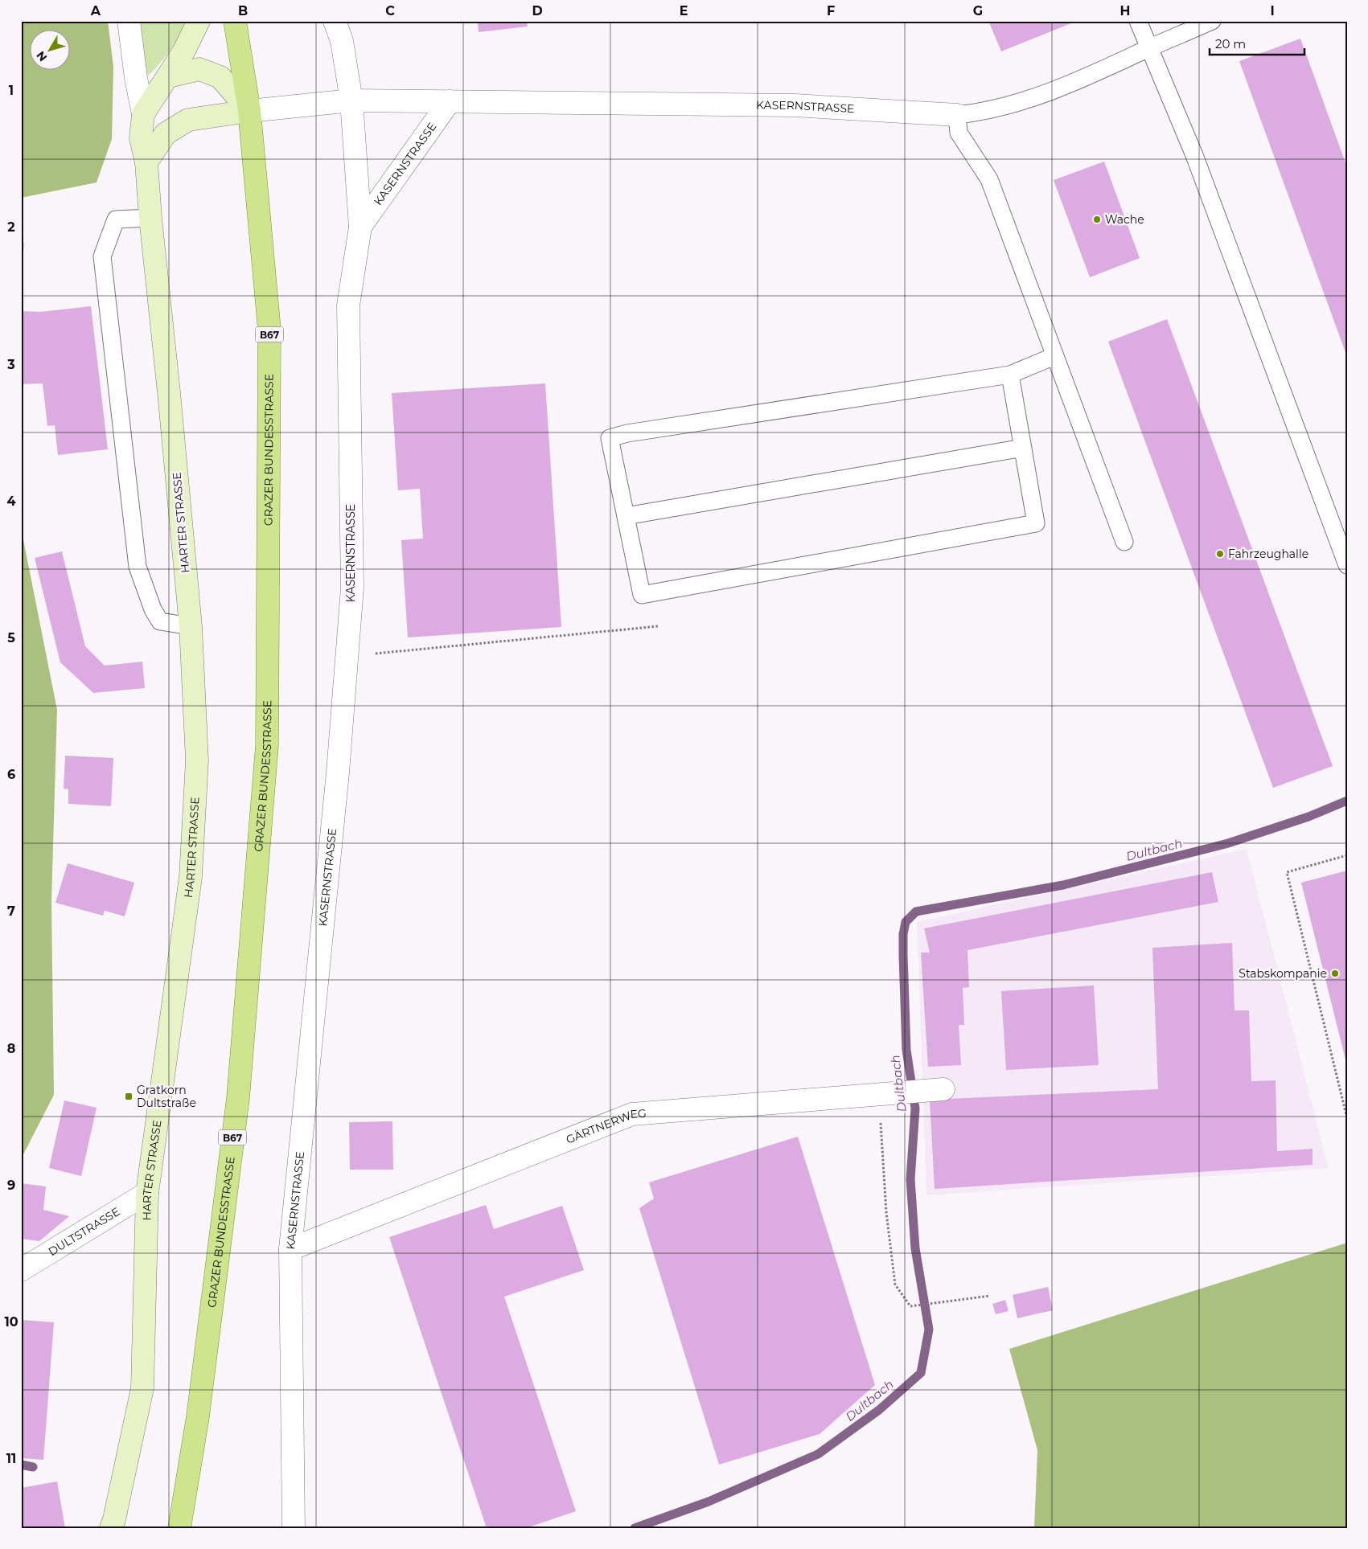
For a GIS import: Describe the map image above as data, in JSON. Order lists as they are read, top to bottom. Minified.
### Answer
{"streets":{"main road":["B67","GRAZER BUNDESSTRASSE"],"street":["KASERNSTRASSE","HARTER STRASSE","GÄRTNERWEG","DULTSTRASSE"]},"crossings":[["KASERNSTRASSE","GRAZER BUNDESSTRASSE"],["KASERNSTRASSE","GÄRTNERWEG"],["HARTER STRASSE","DULTSTRASSE"]],"water":["Dultbach"],"places":{"other":["Wache","Fahrzeughalle","Stabskompanie"],"transit":["Gratkorn Dultstraße"]},"scale_bar":"20 m","north":"bottom left","grid":{"columns":["A","B","C","D","E","F","G","H","I"],"rows":["1","2","3","4","5","6","7","8","9","10","11"]}}
